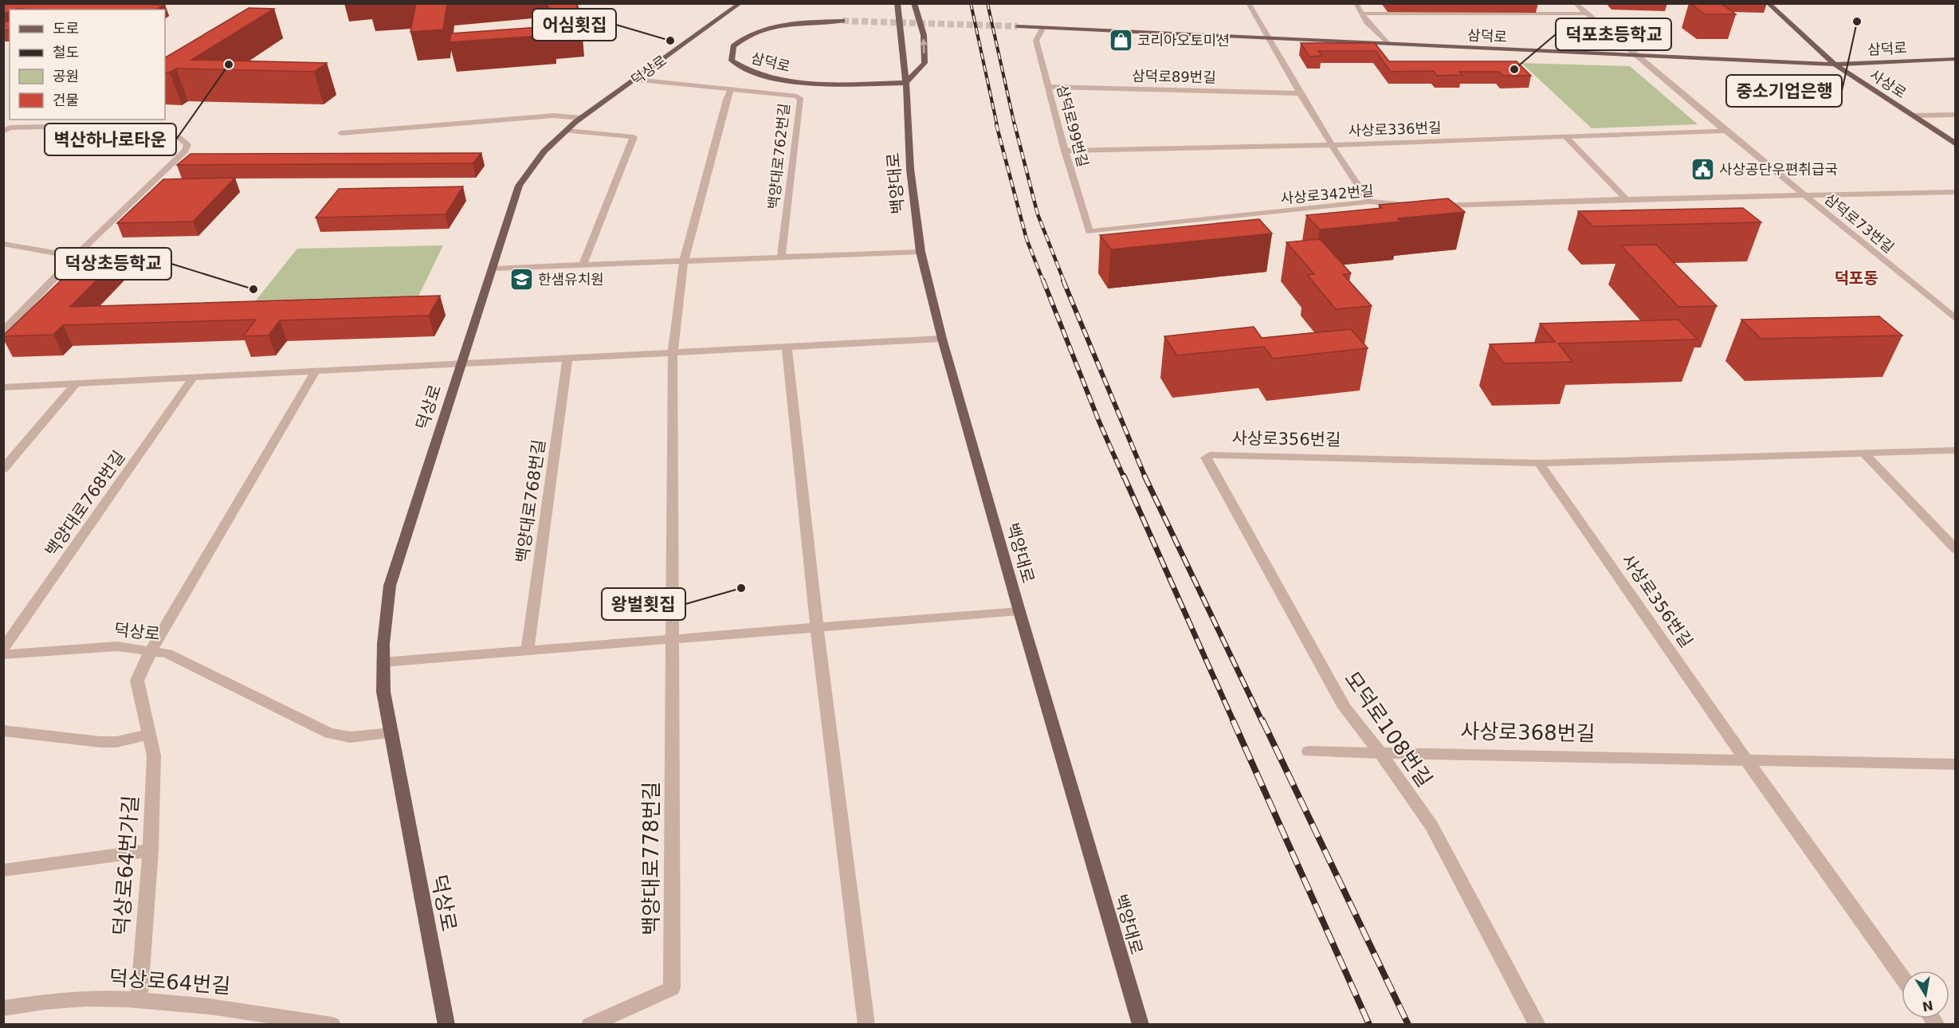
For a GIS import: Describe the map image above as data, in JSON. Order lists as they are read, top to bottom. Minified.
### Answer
{"streets":{"main road":["삼덕로","덕상로","사상로","백양대로"],"street":["삼덕로89번길","삼덕로99번길","사상로336번길","백양대로762번길","사상로342번길","삼덕로73번길","사상로356번길","백양대로768번길","모덕로108번길","사상로368번길","백양대로778번길","덕상로64번가길","덕상로64번길"]},"crossings":[["삼덕로","사상로"],["삼덕로","삼덕로99번길"],["삼덕로","백양대로"],["삼덕로","삼덕로73번길"],["덕상로","백양대로762번길"],["덕상로","덕상로64번가길"],["삼덕로89번길","삼덕로99번길"],["삼덕로99번길","사상로336번길"],["삼덕로99번길","사상로342번길"],["사상로336번길","삼덕로73번길"],["사상로342번길","삼덕로73번길"],["사상로356번길","모덕로108번길"],["사상로356번길","사상로368번길"],["모덕로108번길","사상로368번길"],["덕상로64번가길","덕상로64번길"]],"districts":["덕포동"],"places":{"other":["중소기업은행","어심횟집","벽산하나로타운","덕포초등학교","덕상초등학교","왕벌횟집"],"shop":["코리아오토미션"],"public building":["사상공단우편취급국"],"school or university":["한샘유치원"]},"legend":["도로","철도","공원","건물"],"north":"bottom"}
